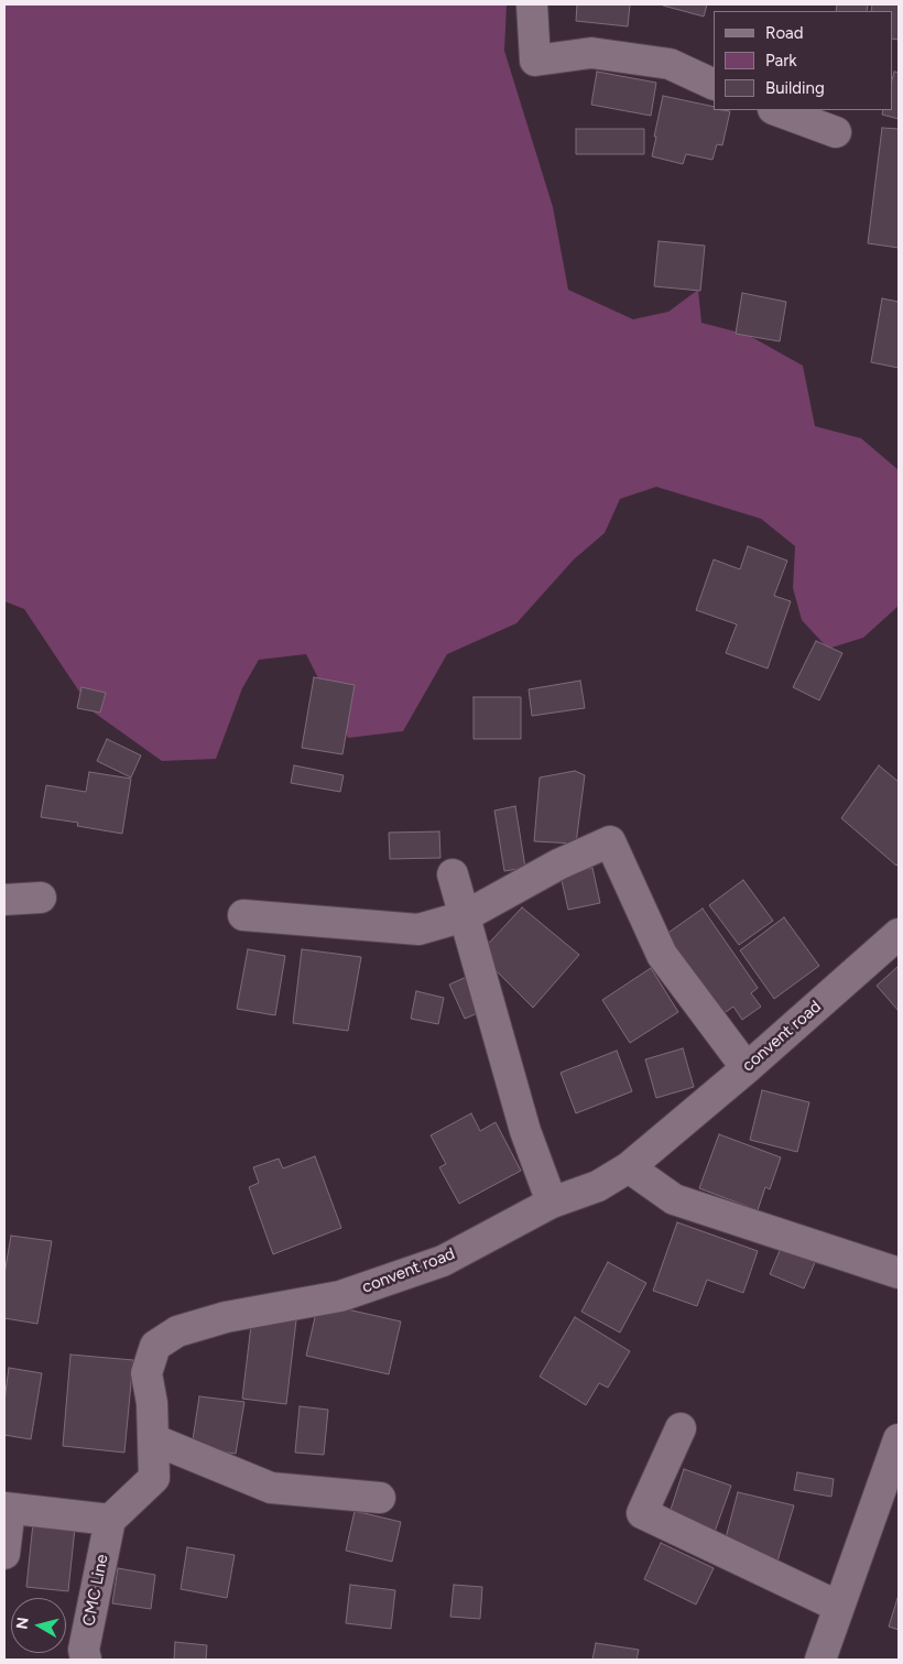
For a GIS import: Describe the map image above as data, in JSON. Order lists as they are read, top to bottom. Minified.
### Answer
{"streets":{"street":["convent road","CMC Line"]},"crossings":[["convent road","CMC Line"]],"legend":["Road","Park","Building"],"north":"left"}
